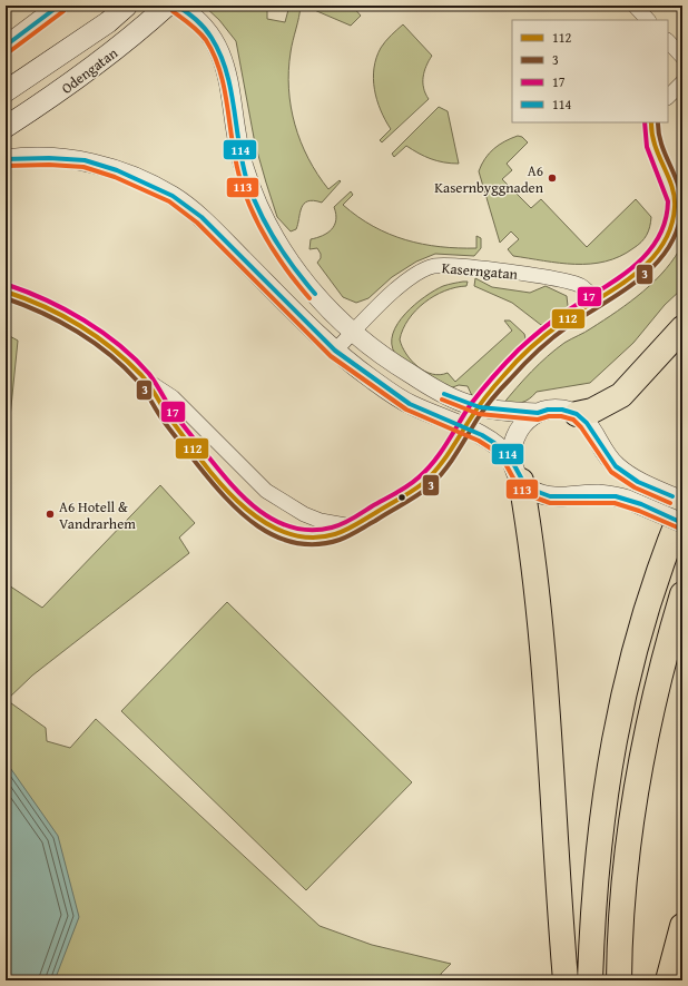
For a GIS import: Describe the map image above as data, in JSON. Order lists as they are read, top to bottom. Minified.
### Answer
{"streets":{"main road":["Odengatan"],"street":["Kaserngatan"]},"places":["A6 Kasernbyggnaden","A6 Hotell & Vandrarhem"],"lines":["transit line 114","transit line 113","transit line 112","transit line 3","transit line 17"],"legend":["112","3","17","114"]}
